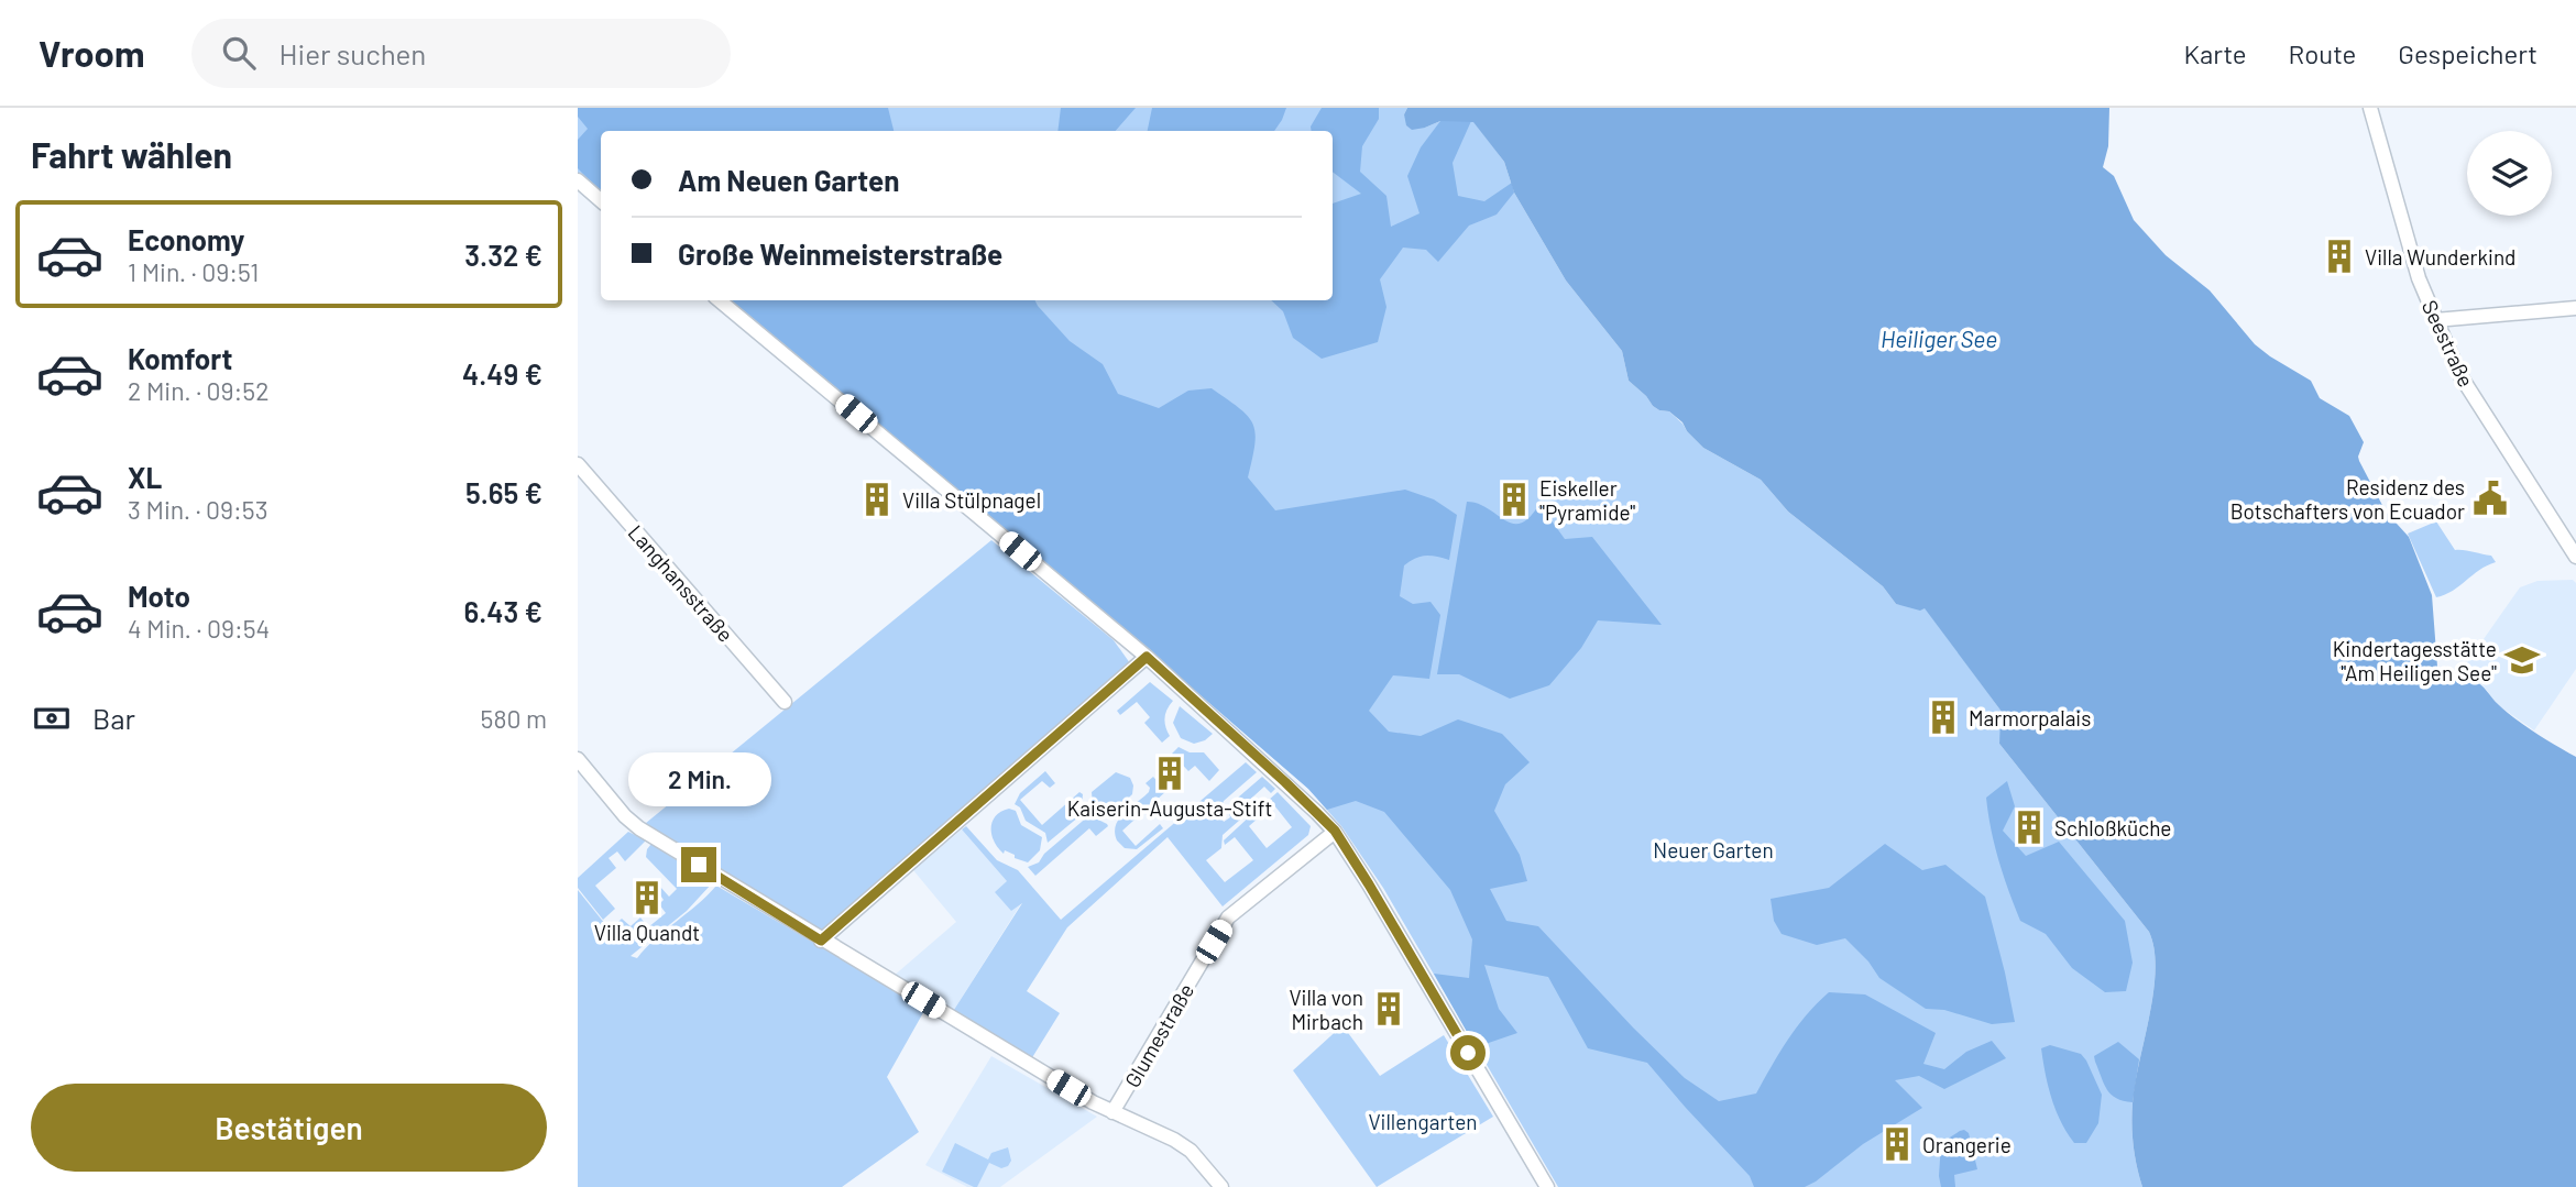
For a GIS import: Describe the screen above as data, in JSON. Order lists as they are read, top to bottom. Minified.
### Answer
{"streets":{"street":["Seestraße","Langhansstraße","Glumestraße"]},"water":["Heiliger See"],"parks":["Neuer Garten","Villengarten"],"places":{"building":["Villa Wunderkind","Villa Stülpnagel","Eiskeller \"Pyramide\"","Marmorpalais","Kaiserin-Augusta-Stift","Schloßküche","Villa Quandt","Villa von Mirbach","Orangerie"],"public building":["Residenz des Botschafters von Ecuador"],"school or university":["Kindertagesstätte \"Am Heiligen See\""]},"page":{"header":"Vroom","search":"Hier suchen","nav":["Karte","Route","Gespeichert"],"heading":"Fahrt wählen","banner":["Am Neuen Garten","Große Weinmeisterstraße"],"list":[{"name":"Economy","note":"1 Min. · 09:51","value":"3.32 €"},{"name":"Komfort","note":"2 Min. · 09:52","value":"4.49 €"},{"name":"XL","note":"3 Min. · 09:53","value":"5.65 €"},{"name":"Moto","note":"4 Min. · 09:54","value":"6.43 €"}],"pay":["Bar","580 m"],"bubble":"2 Min.","buttons":"Bestätigen"}}
